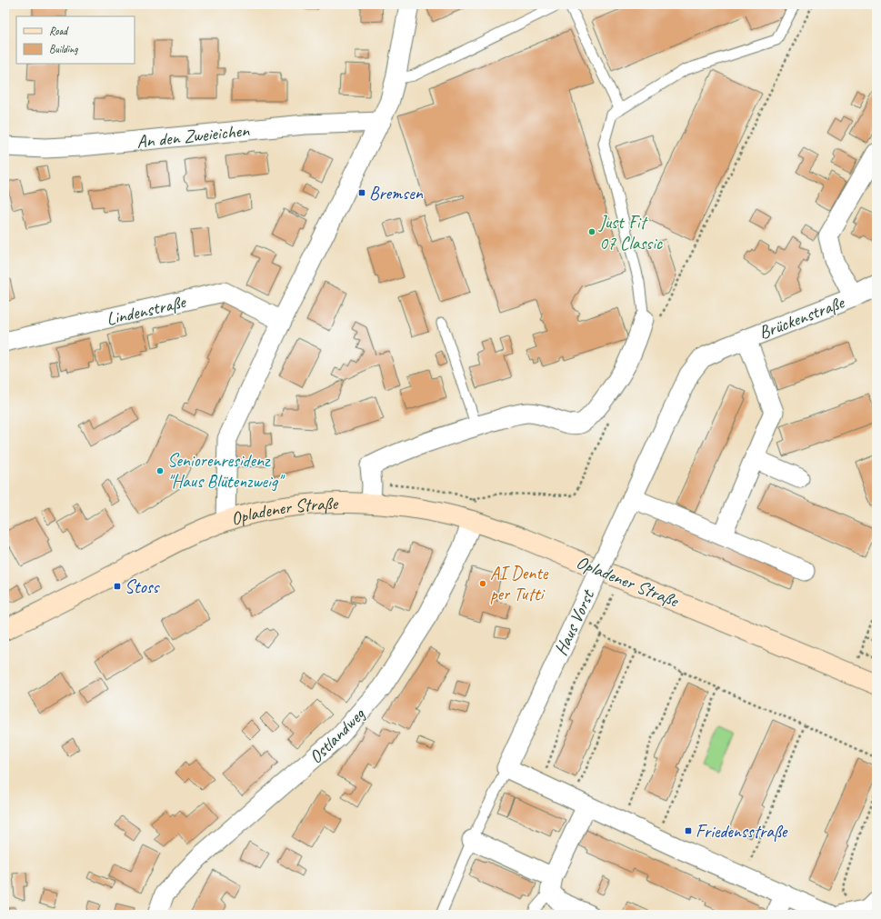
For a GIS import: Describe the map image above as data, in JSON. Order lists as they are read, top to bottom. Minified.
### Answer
{"streets":{"main road":["Opladener Straße"],"street":["An den Zweieichen","Lindenstraße","Brückenstraße","Haus Vorst","Ostlandweg"]},"crossings":[["Brückenstraße","Haus Vorst"],["Opladener Straße","Ostlandweg"]],"places":{"transit":["Bremsen","Stoss","Friedensstraße"],"other":["Just Fit 07 Classic","Seniorenresidenz \"Haus Blütenzweig\"","AI Dente per Tutti"]},"legend":["Road","Building"]}
